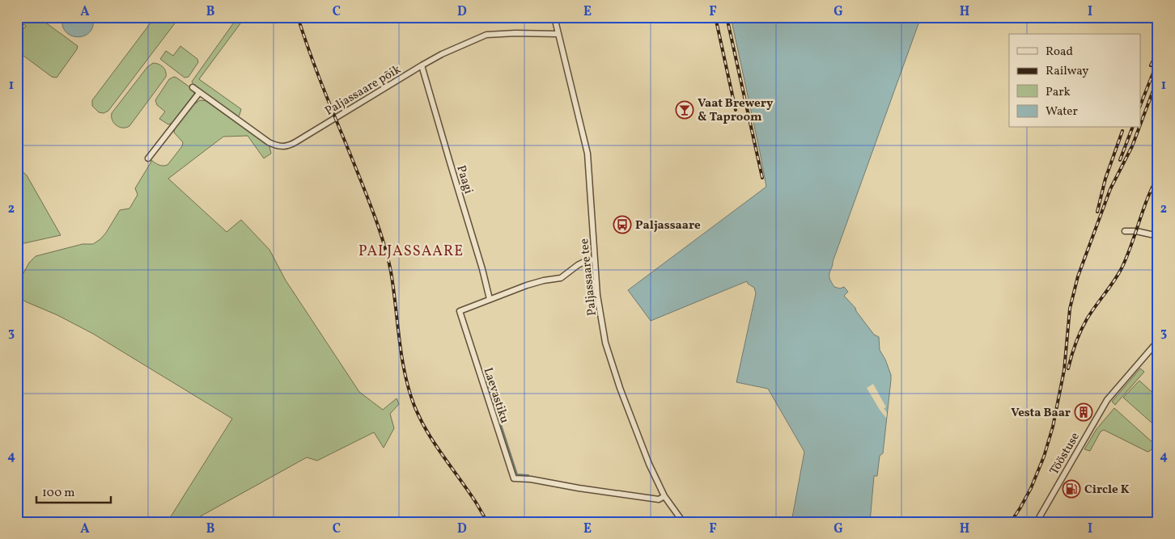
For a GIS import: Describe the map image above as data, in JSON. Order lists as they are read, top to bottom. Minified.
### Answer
{"streets":{"street":["Paljassaare põik","Paagi","Paljassaare tee","Laevastiku","Tööstuse"]},"crossings":[["Paljassaare põik","Paagi"],["Paljassaare põik","Paljassaare tee"],["Paagi","Laevastiku"],["Paljassaare tee","Laevastiku"]],"districts":["PALJASSAARE"],"places":{"bar":["Vaat Brewery & Taproom"],"bus stop":["Paljassaare"],"building":["Vesta Baar"],"fuel station":["Circle K"]},"legend":["Road","Railway","Park","Water"],"scale_bar":"100 m","grid":{"columns":["A","B","C","D","E","F","G","H","I"],"rows":["1","2","3","4"]}}
